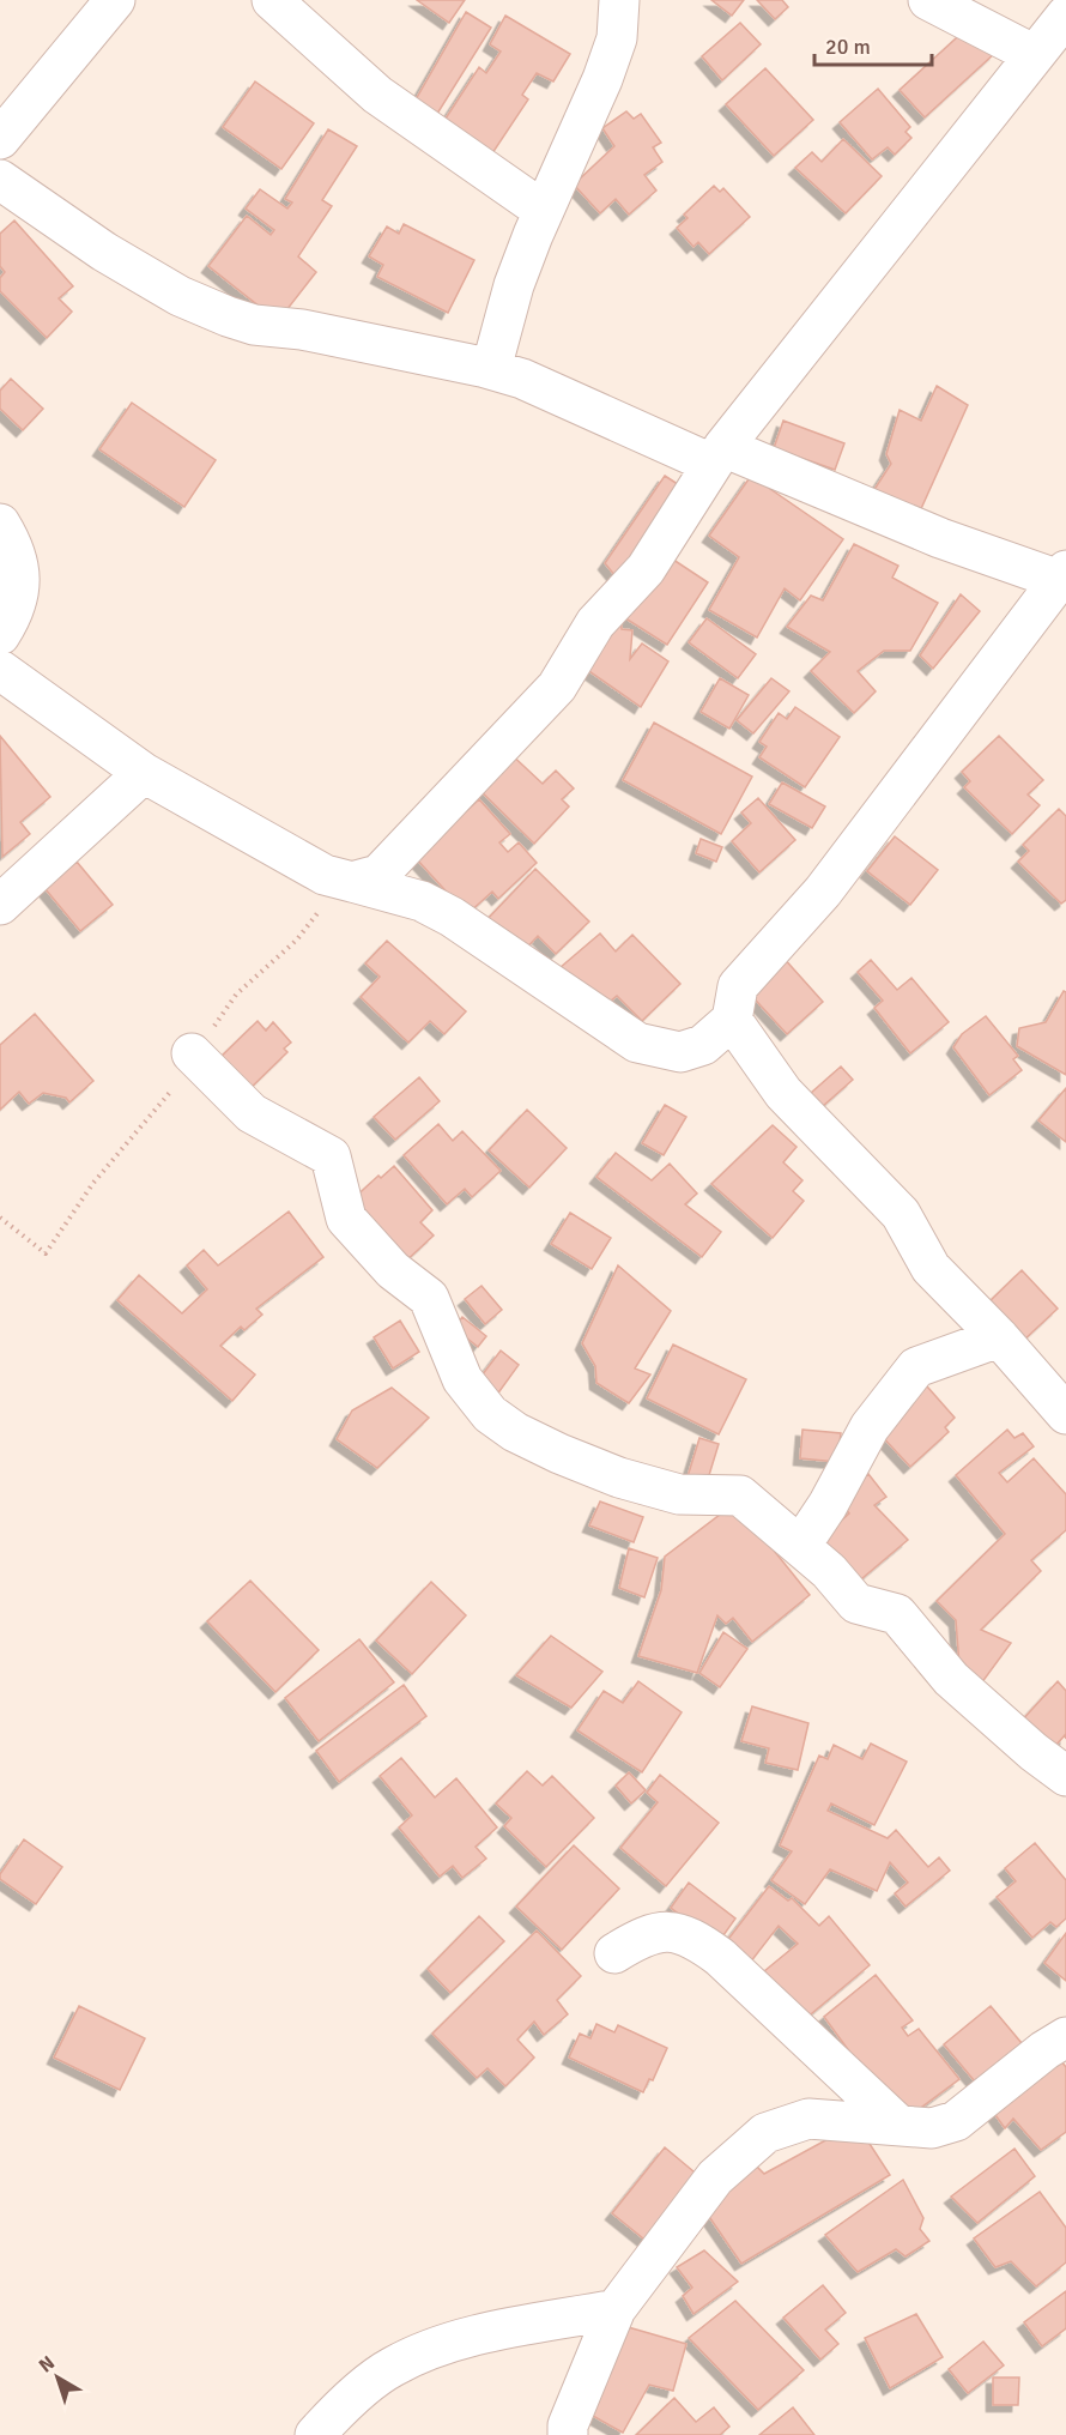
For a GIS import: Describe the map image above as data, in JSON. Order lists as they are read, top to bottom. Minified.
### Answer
{"scale_bar":"20 m","north":"top left"}
